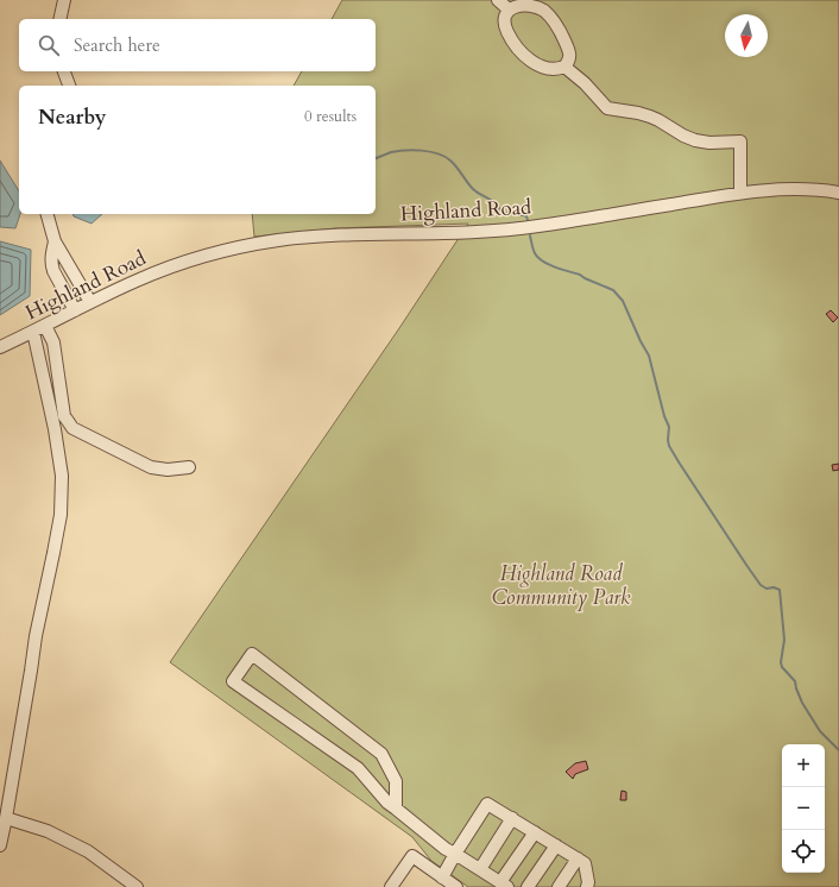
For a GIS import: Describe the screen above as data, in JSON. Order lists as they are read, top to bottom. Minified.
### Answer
{"streets":{"street":["Highland Road"]},"parks":["Highland Road Community Park"],"north":"bottom","page":{"search":"Search here","heading":["Nearby","0 results"],"map_buttons":["+","−"]}}
